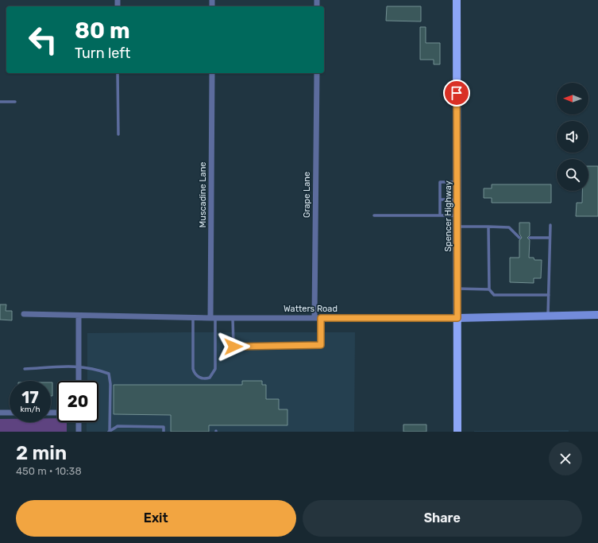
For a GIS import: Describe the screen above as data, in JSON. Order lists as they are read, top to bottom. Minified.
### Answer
{"streets":{"main road":["Spencer Highway"],"street":["Muscadine Lane","Grape Lane","Watters Road"]},"crossings":[["Muscadine Lane","Watters Road"],["Grape Lane","Watters Road"],["Spencer Highway","Watters Road"]],"north":"left","page":{"turn":["80 m","Turn left"],"speed":"17 km/h","limit":"20","heading":["2 min","450 m · 10:38"],"buttons":["Exit","Share"]}}
